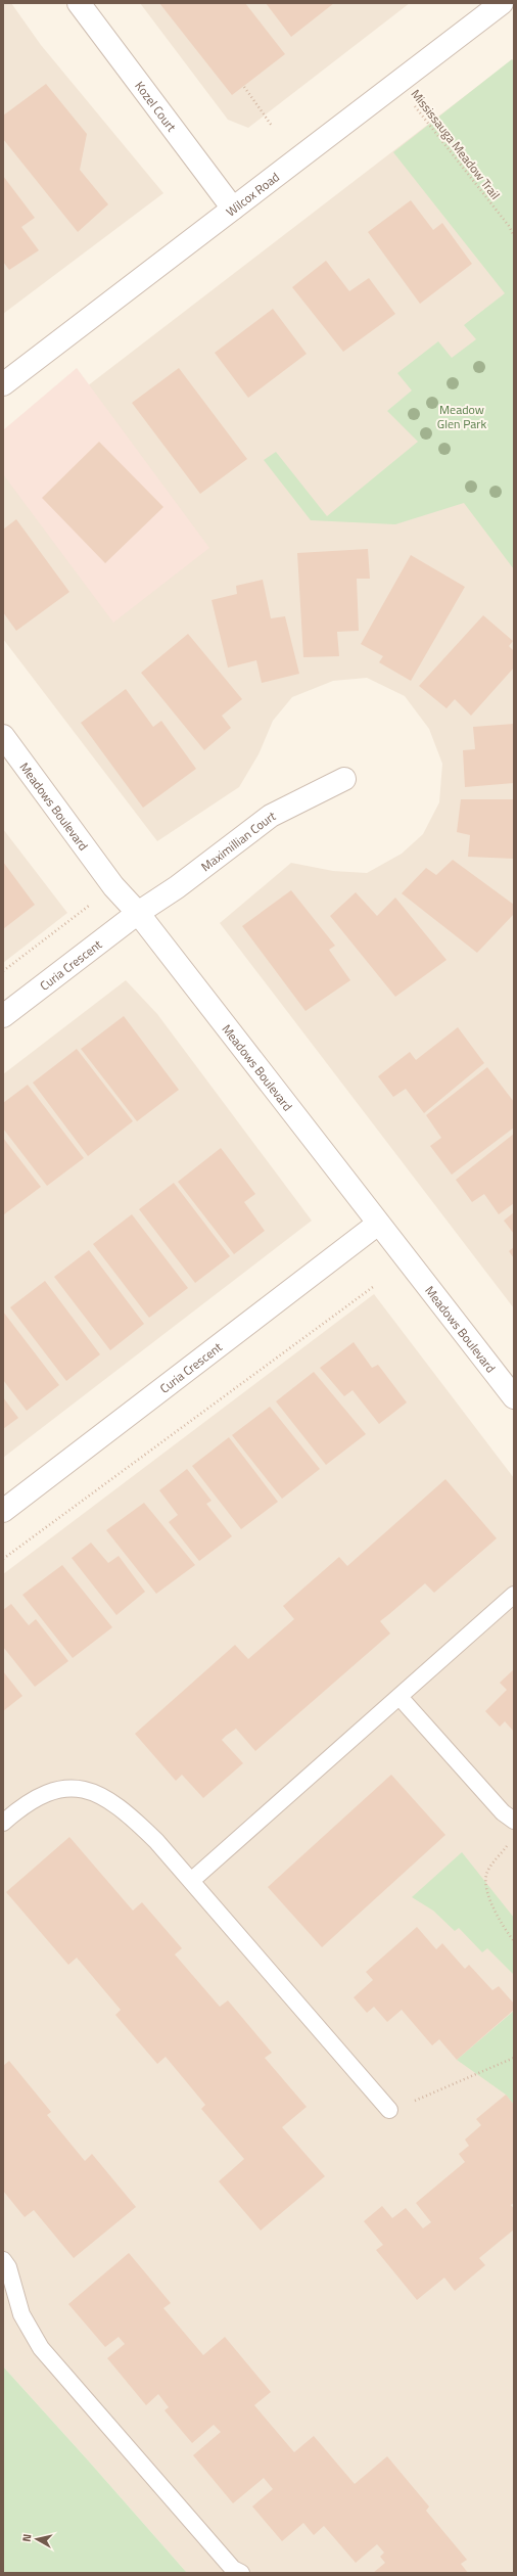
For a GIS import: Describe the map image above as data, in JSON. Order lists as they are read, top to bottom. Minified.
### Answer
{"streets":{"street":["Kozel Court","Wilcox Road","Meadows Boulevard","Maximillian Court","Curia Crescent"],"path":["Mississauga Meadow Trail"]},"crossings":[["Kozel Court","Wilcox Road"],["Mississauga Meadow Trail","Wilcox Road"],["Meadows Boulevard","Maximillian Court"],["Meadows Boulevard","Curia Crescent"],["Maximillian Court","Curia Crescent"]],"parks":["Meadow Glen Park"],"north":"left"}
